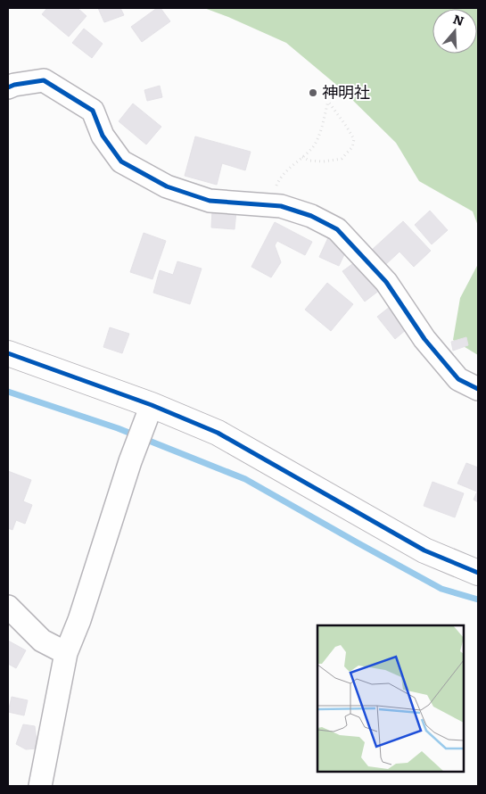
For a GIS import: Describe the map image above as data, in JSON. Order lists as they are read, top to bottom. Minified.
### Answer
{"places":["神明社"],"north":"top"}
